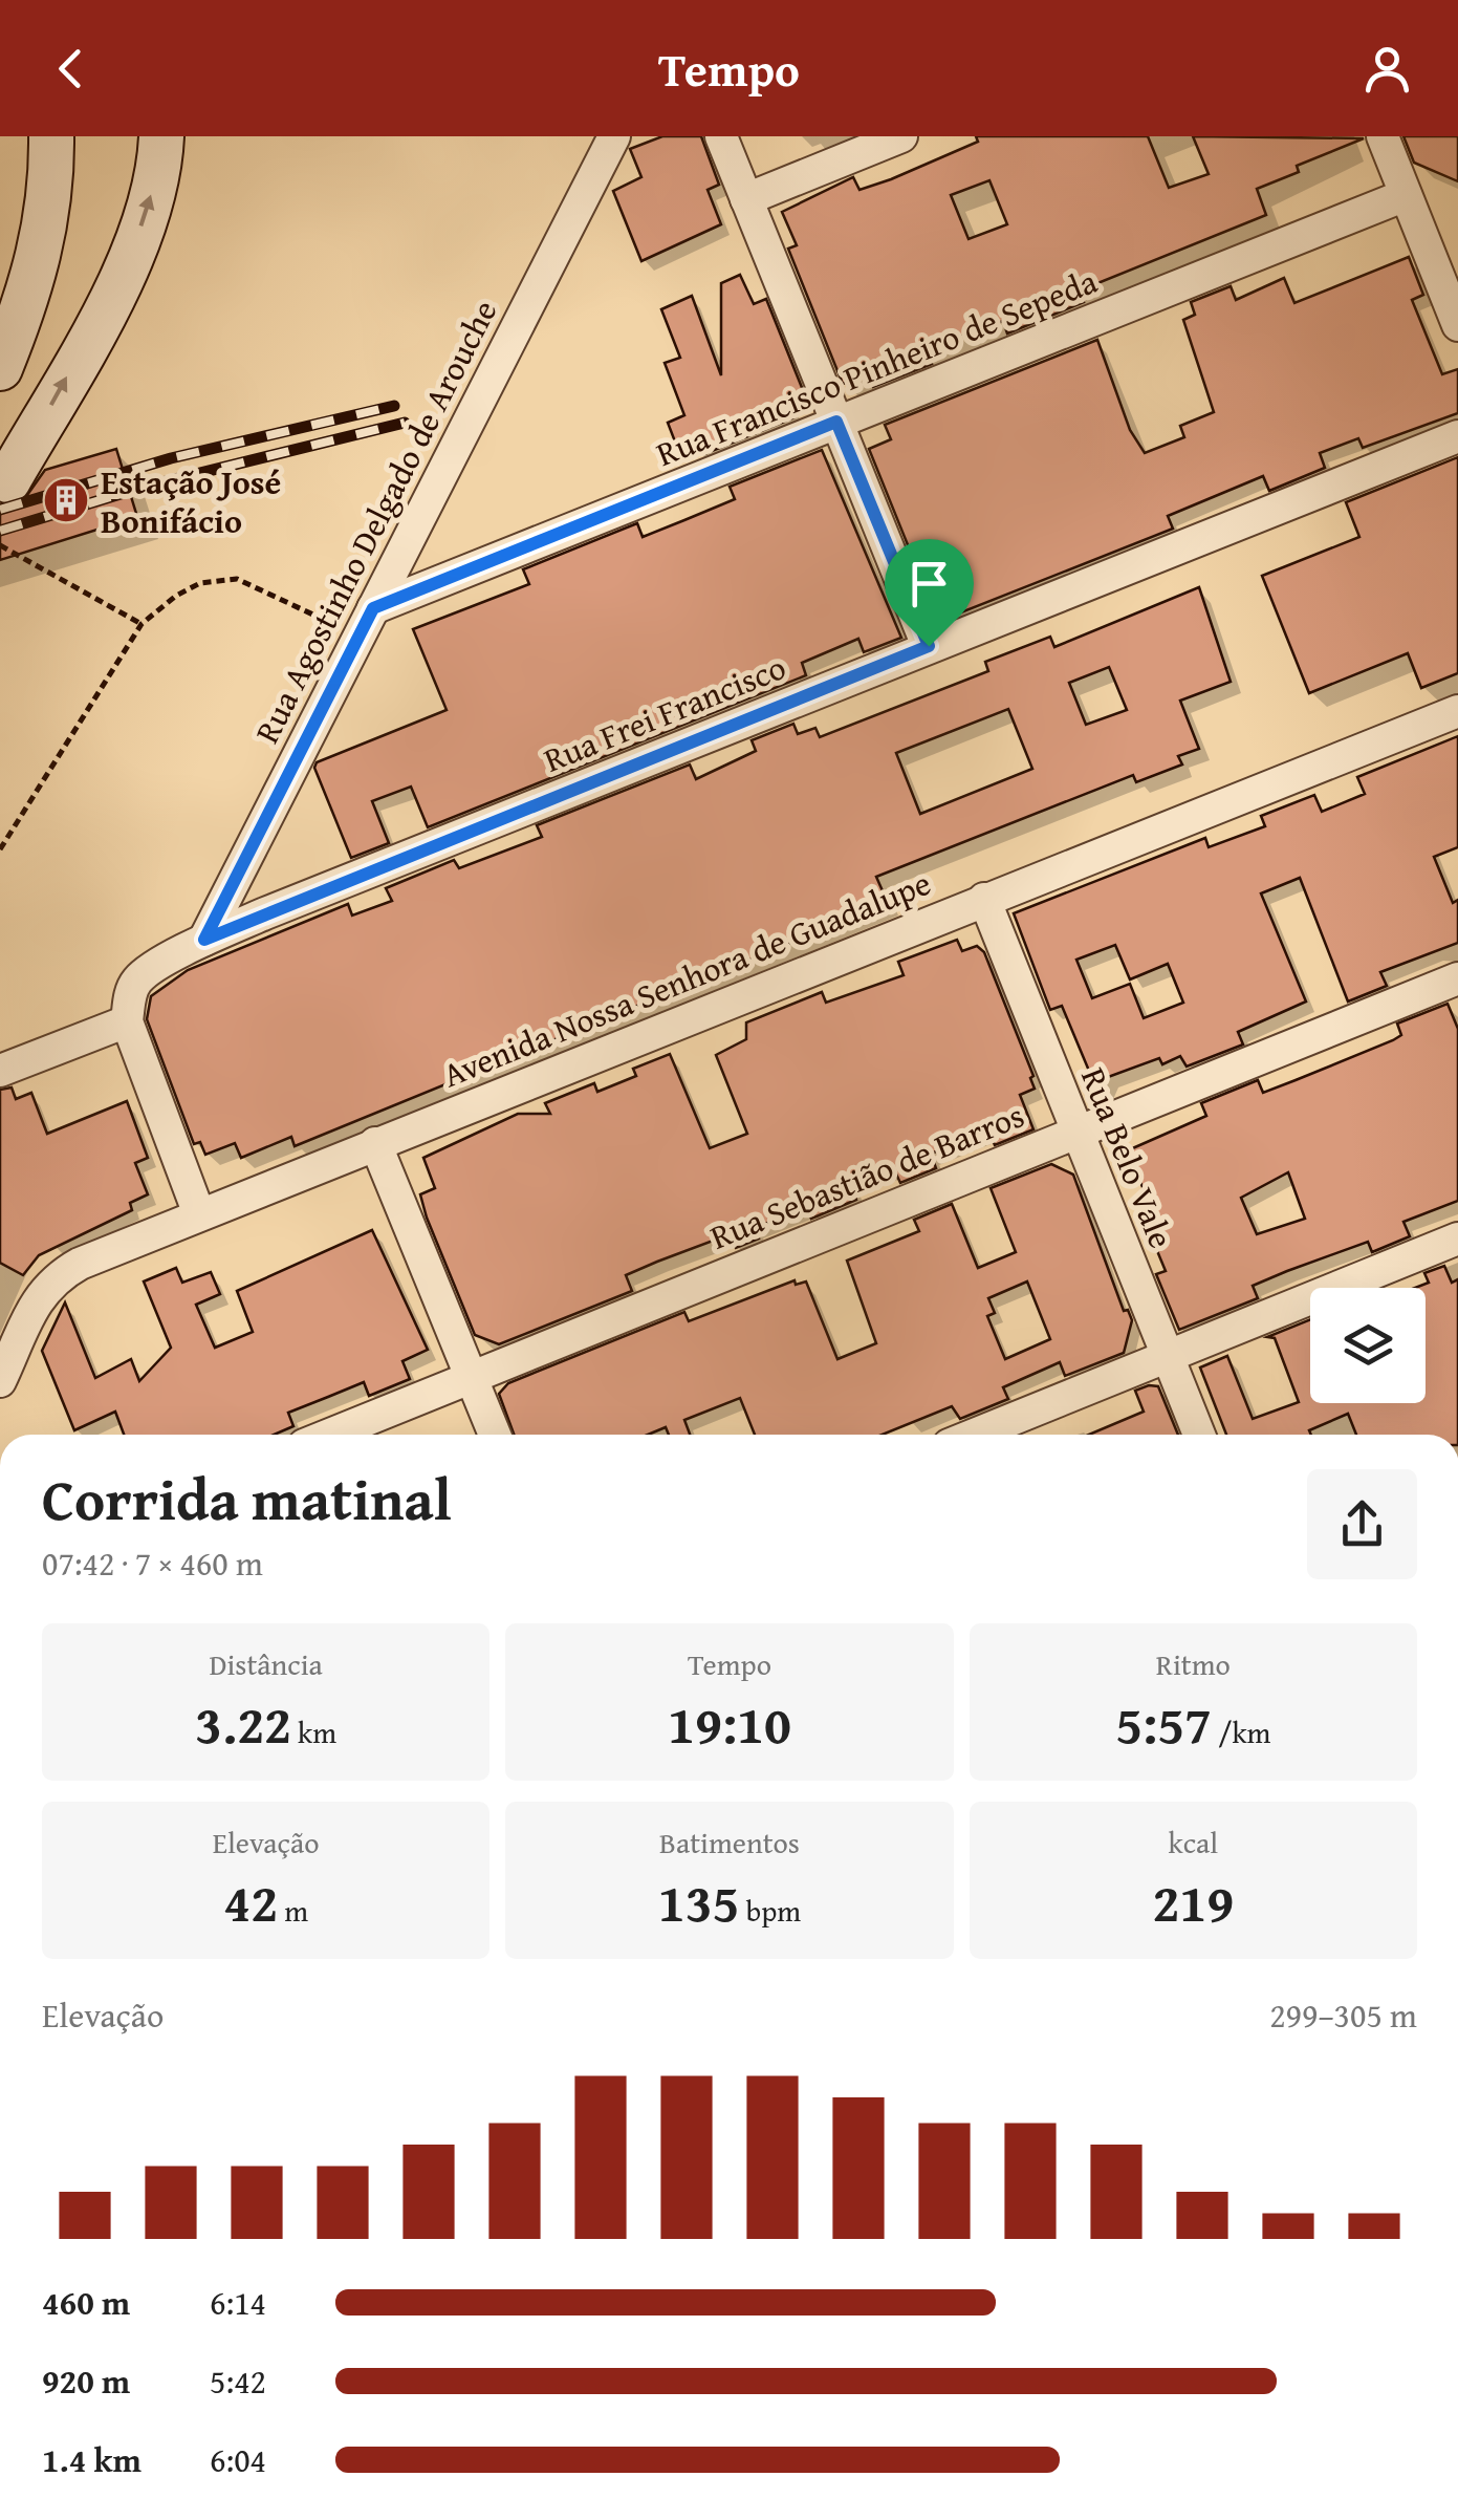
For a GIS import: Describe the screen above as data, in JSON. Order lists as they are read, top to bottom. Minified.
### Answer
{"streets":{"street":["Rua Francisco Pinheiro de Sepeda","Rua Agostinho Delgado de Arouche","Rua Frei Francisco","Avenida Nossa Senhora de Guadalupe","Rua Belo Vale","Rua Sebastião de Barros"]},"crossings":[["Rua Francisco Pinheiro de Sepeda","Rua Agostinho Delgado de Arouche"],["Rua Agostinho Delgado de Arouche","Rua Frei Francisco"],["Avenida Nossa Senhora de Guadalupe","Rua Belo Vale"],["Rua Belo Vale","Rua Sebastião de Barros"]],"places":{"building":["Estação José Bonifácio"]},"page":{"header":"Tempo","heading":["Corrida matinal","07:42 · 7 × 460 m"],"stats":[["Distância","3.22 km"],["Tempo","19:10"],["Ritmo","5:57 /km"],["Elevação","42 m"],["Batimentos","135 bpm"],["kcal","219"]],"chart":["Elevação","299–305 m"],"list":[{"name":"460 m","note":"6:14"},{"name":"920 m","note":"5:42"},{"name":"1.4 km","note":"6:04"}]}}
